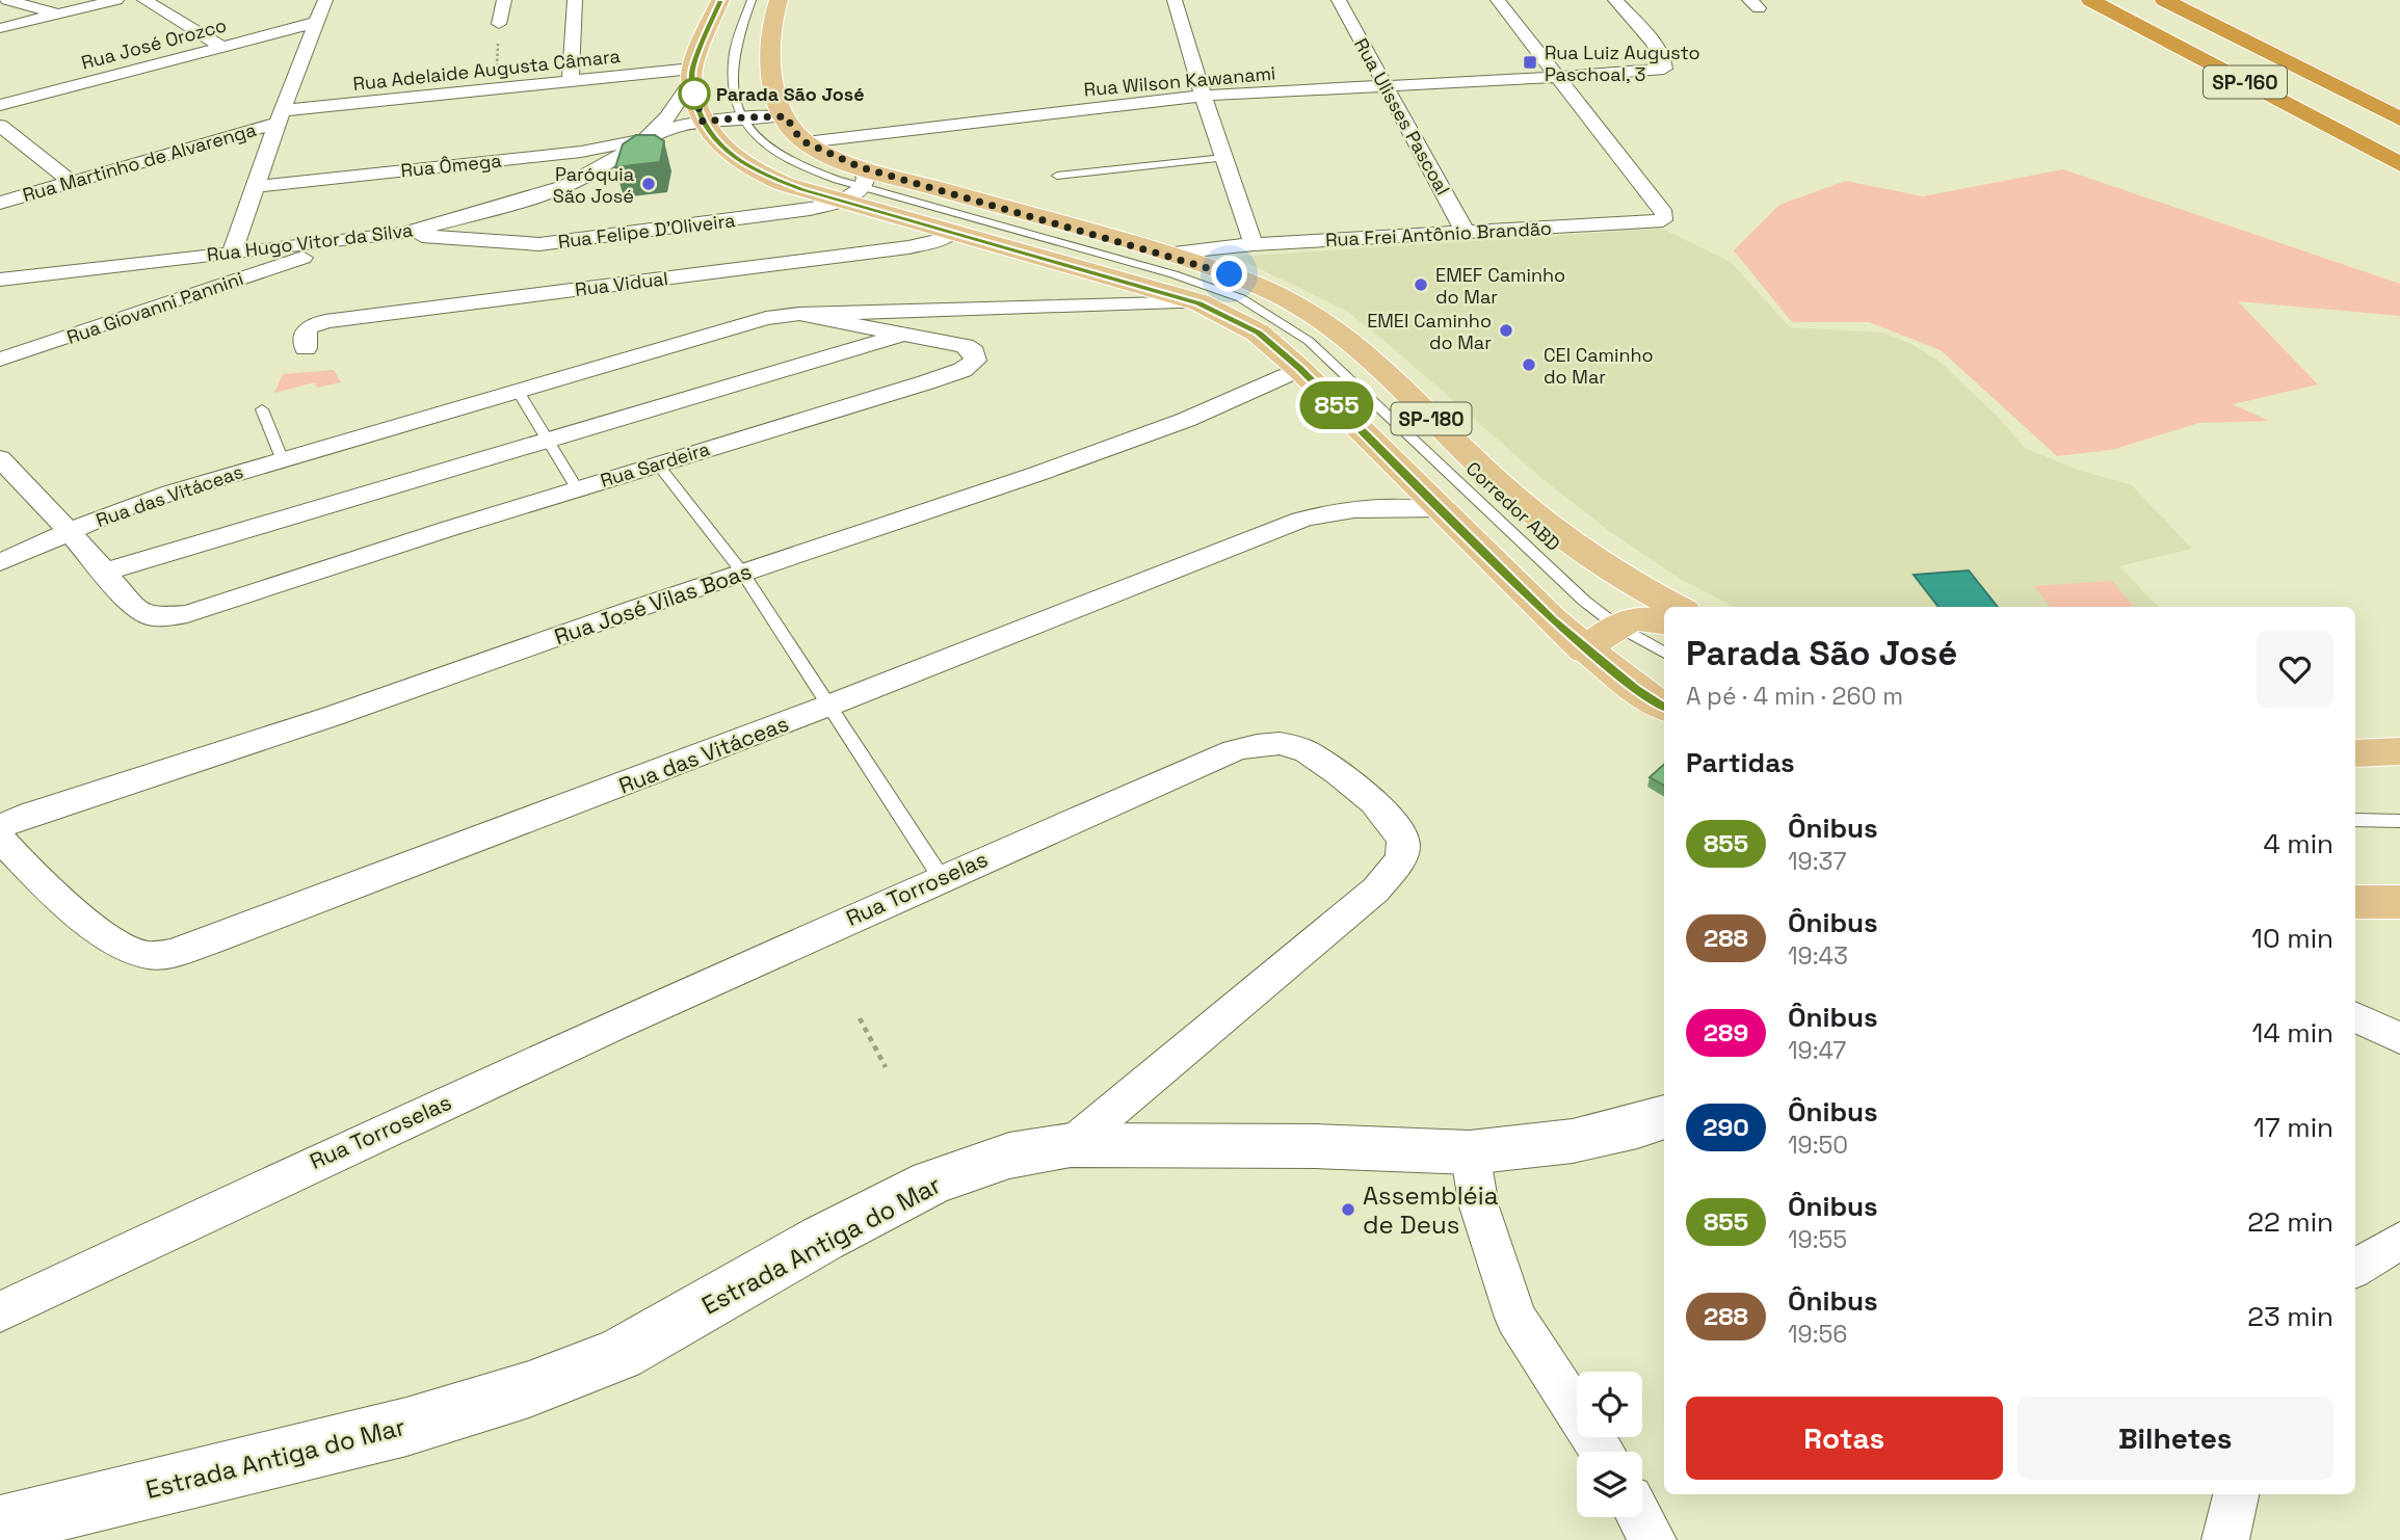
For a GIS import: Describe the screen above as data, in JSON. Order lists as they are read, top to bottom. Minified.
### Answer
{"streets":{"highway":["SP-160"],"main road":["SP-180"],"street":["Rua José Orozco","Rua Adelaide Augusta Câmara","Rua Wilson Kawanami","Rua Ulisses Pascoal","Rua Martinho de Alvarenga","Rua Ômega","Rua Felipe D'Oliveira","Rua Frei Antônio Brandão","Rua Hugo Vitor da Silva","Rua Vidual","Rua Giovanni Pannini","Rua Sardeira","Rua das Vitáceas","Rua José Vilas Boas","Rua Torroselas","Estrada Antiga do Mar"],"lane":["Corredor ABD"]},"crossings":[["Rua Adelaide Augusta Câmara","Rua Martinho de Alvarenga"],["Rua Adelaide Augusta Câmara","Rua Hugo Vitor da Silva"],["Rua Wilson Kawanami","Rua Ulisses Pascoal"],["Rua Wilson Kawanami","Rua Frei Antônio Brandão"],["Rua Ulisses Pascoal","Rua Frei Antônio Brandão"],["Rua Ômega","Rua Hugo Vitor da Silva"],["Rua Felipe D'Oliveira","Rua Hugo Vitor da Silva"],["Rua Felipe D'Oliveira","SP-180"],["Rua Felipe D'Oliveira","Corredor ABD"],["Rua Frei Antônio Brandão","SP-180"],["Rua Hugo Vitor da Silva","Rua Giovanni Pannini"],["Rua Hugo Vitor da Silva","Corredor ABD"],["SP-180","Corredor ABD"],["Rua Sardeira","Rua das Vitáceas"],["Rua Torroselas","Estrada Antiga do Mar"]],"places":{"transit":["Rua Luiz Augusto Paschoal, 3"],"other":["Parada São José","Paróquia São José","EMEF Caminho do Mar","EMEI Caminho do Mar","CEI Caminho do Mar","Assembléia de Deus"]},"lines":["bus line 855"],"page":{"on_map":"855","heading":[["Parada São José","A pé · 4 min · 260 m"],"Partidas"],"list":[{"mark":"855","name":"Ônibus","note":"19:37","value":"4 min"},{"mark":"288","name":"Ônibus","note":"19:43","value":"10 min"},{"mark":"289","name":"Ônibus","note":"19:47","value":"14 min"},{"mark":"290","name":"Ônibus","note":"19:50","value":"17 min"},{"mark":"855","name":"Ônibus","note":"19:55","value":"22 min"},{"mark":"288","name":"Ônibus","note":"19:56","value":"23 min"}],"buttons":["Rotas","Bilhetes"]}}
